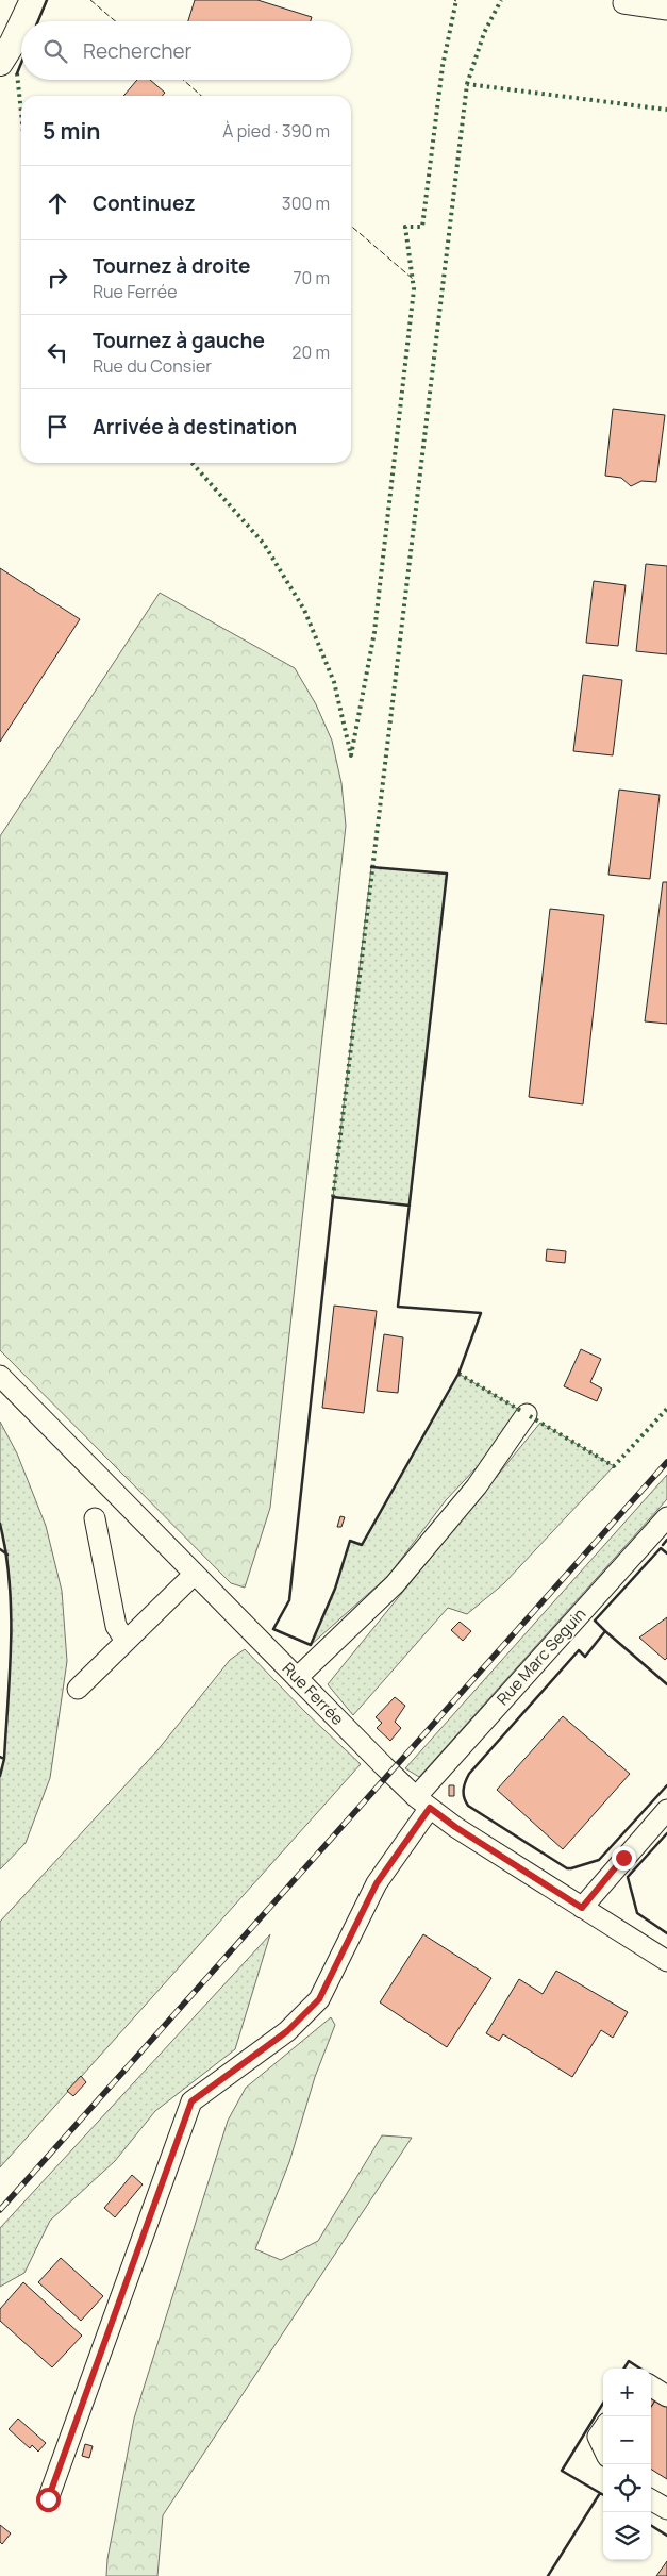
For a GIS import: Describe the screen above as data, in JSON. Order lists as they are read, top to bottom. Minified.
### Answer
{"streets":{"street":["Rue Marc Seguin","Rue Ferrée"]},"crossings":[["Rue Marc Seguin","Rue Ferrée"]],"page":{"search":"Rechercher","heading":["5 min","À pied · 390 m"],"list":[["Continuez","300 m"],["Tournez à droite","Rue Ferrée","70 m"],["Tournez à gauche","Rue du Consier","20 m"],"Arrivée à destination"],"map_buttons":["+","−"]}}
